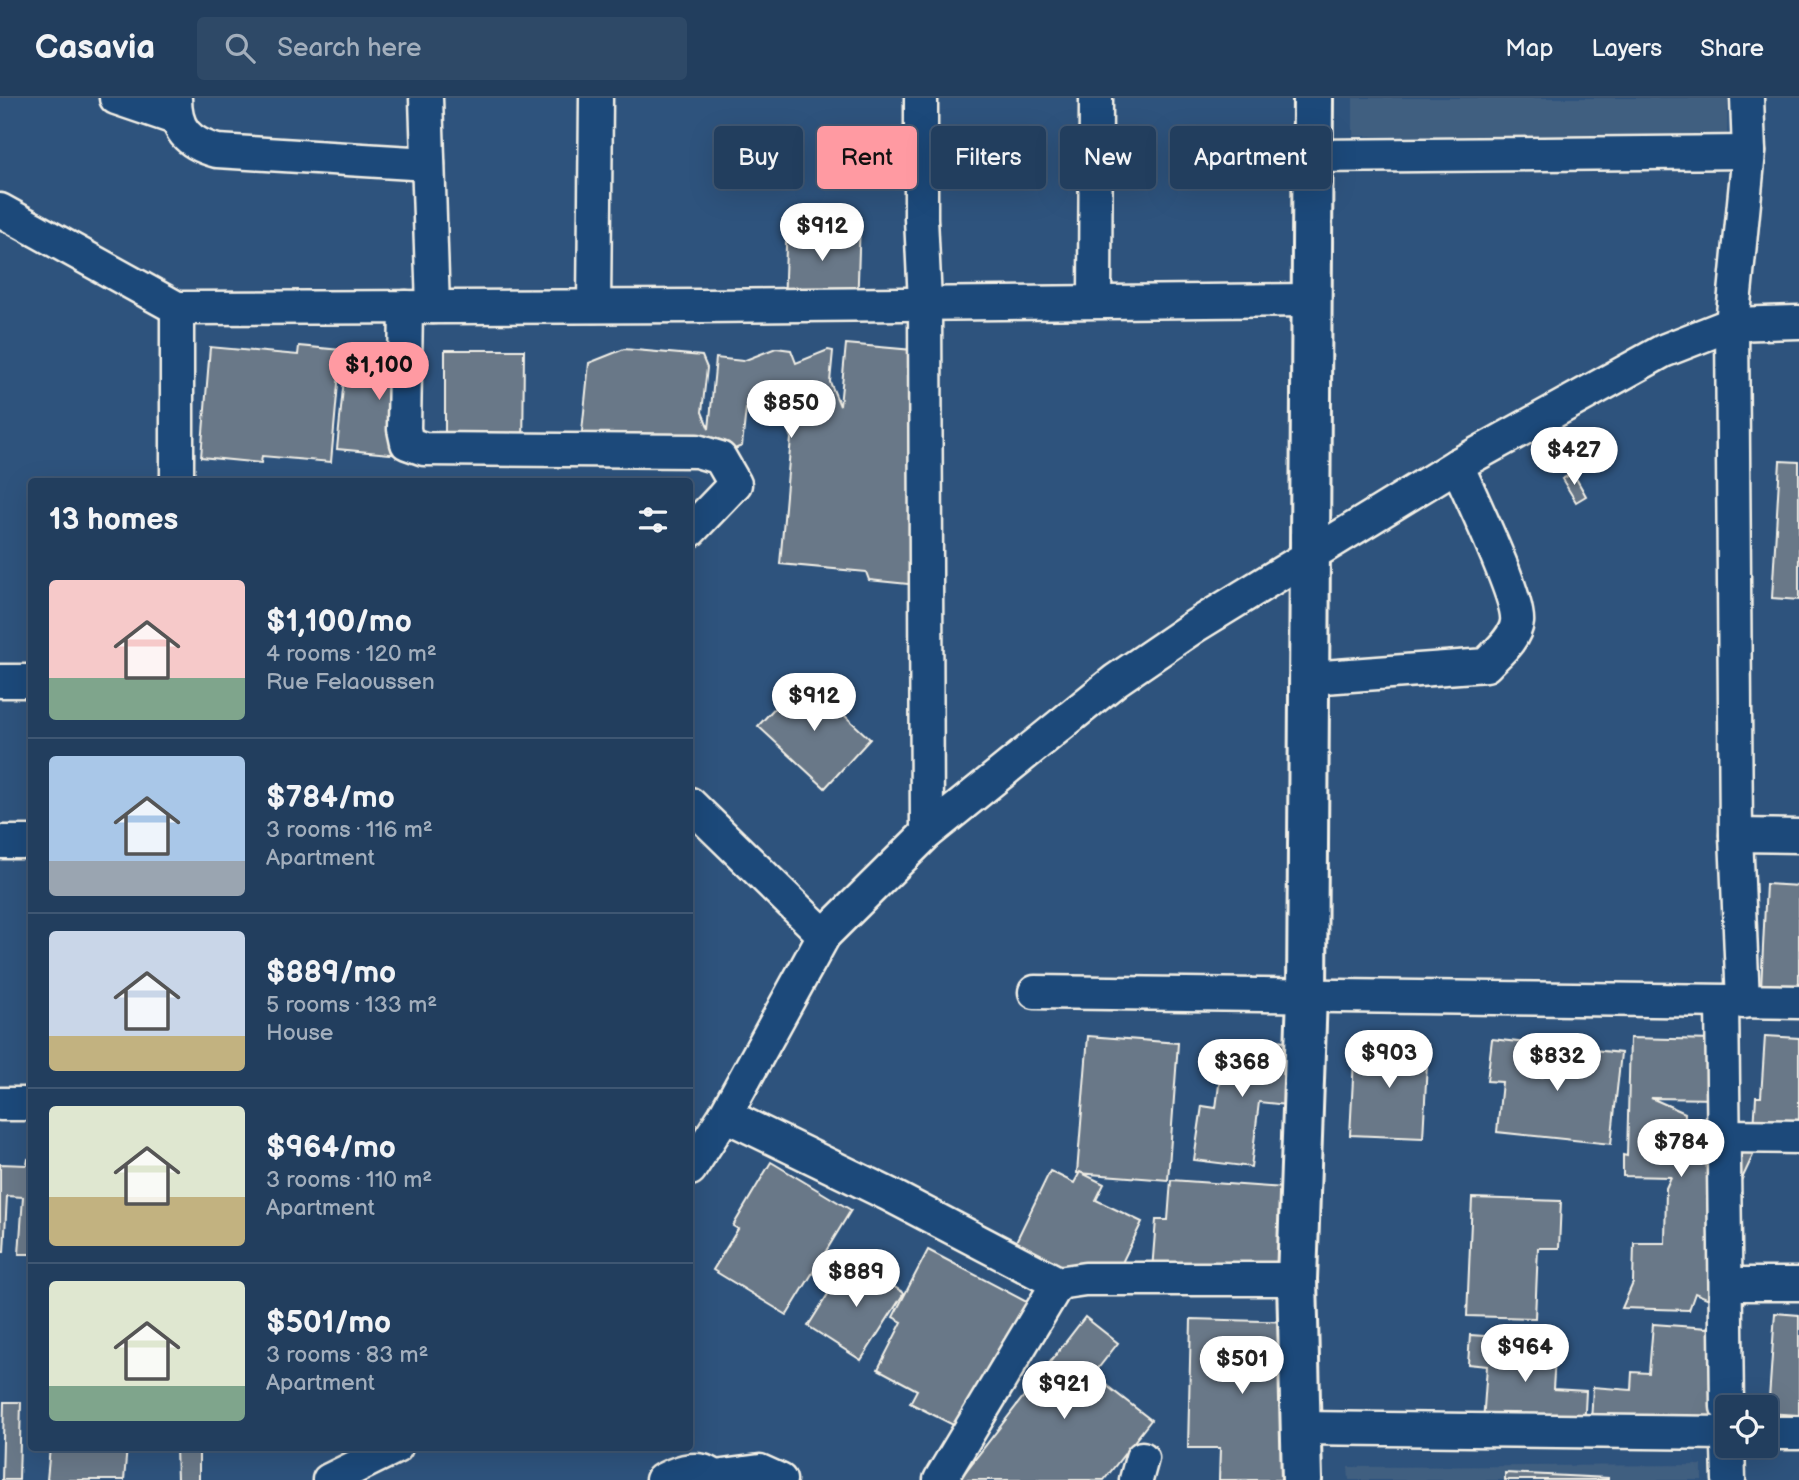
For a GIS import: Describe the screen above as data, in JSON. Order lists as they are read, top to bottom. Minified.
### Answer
{"page":{"header":"Casavia","search":"Search here","nav":["Map","Layers","Share"],"chip":["Buy","Rent","Filters","New","Apartment"],"price":["$912","$1,100","$850","$427","$912","$903","$832","$368","$784","$889","$964","$501","$921"],"heading":"13 homes","list":[{"name":"$1,100/mo","note":"4 rooms · 120 m² · Rue Felaoussen"},{"name":"$784/mo","note":"3 rooms · 116 m² · Apartment"},{"name":"$889/mo","note":"5 rooms · 133 m² · House"},{"name":"$964/mo","note":"3 rooms · 110 m² · Apartment"},{"name":"$501/mo","note":"3 rooms · 83 m² · Apartment"}]}}
